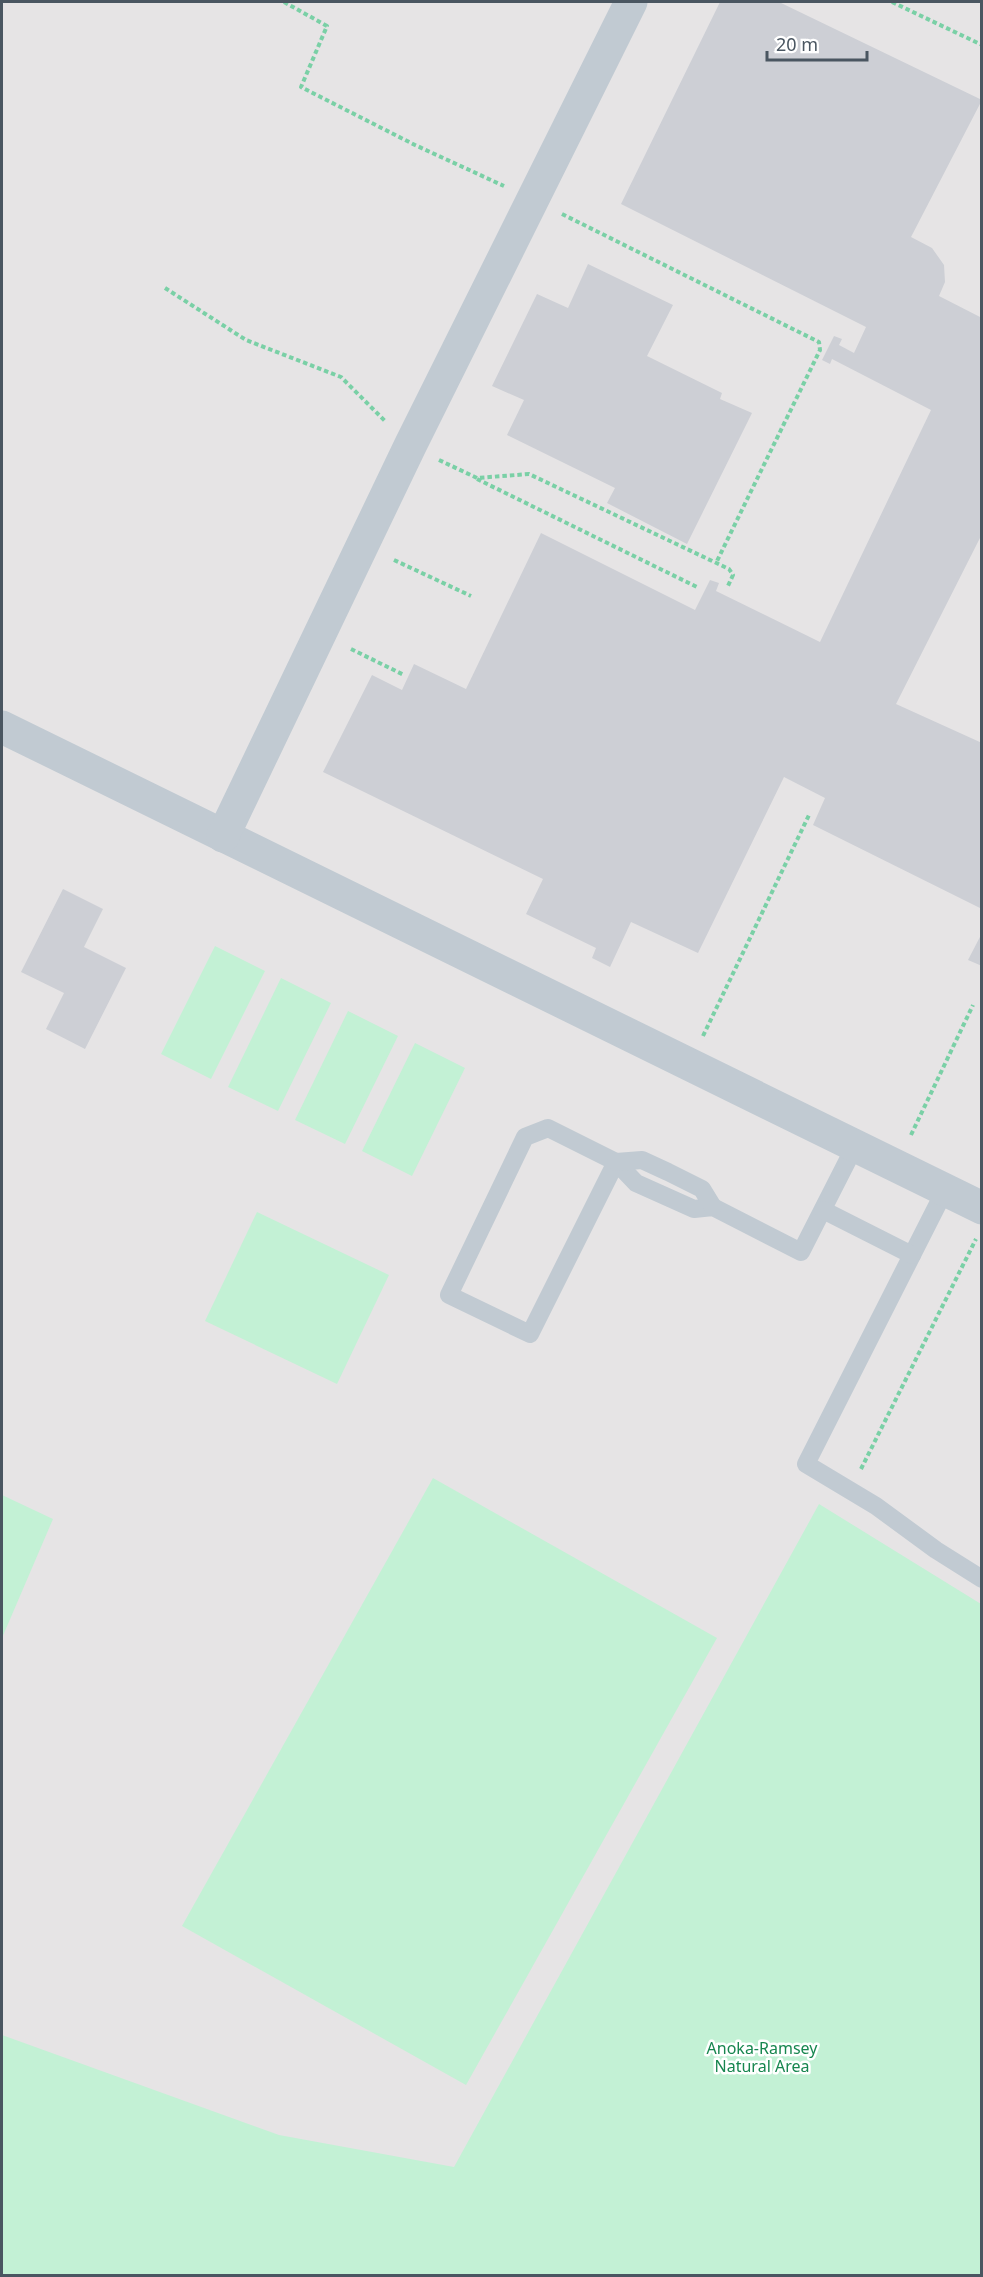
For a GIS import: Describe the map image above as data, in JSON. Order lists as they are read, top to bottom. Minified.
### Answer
{"parks":["Anoka-Ramsey Natural Area"],"scale_bar":"20 m"}
